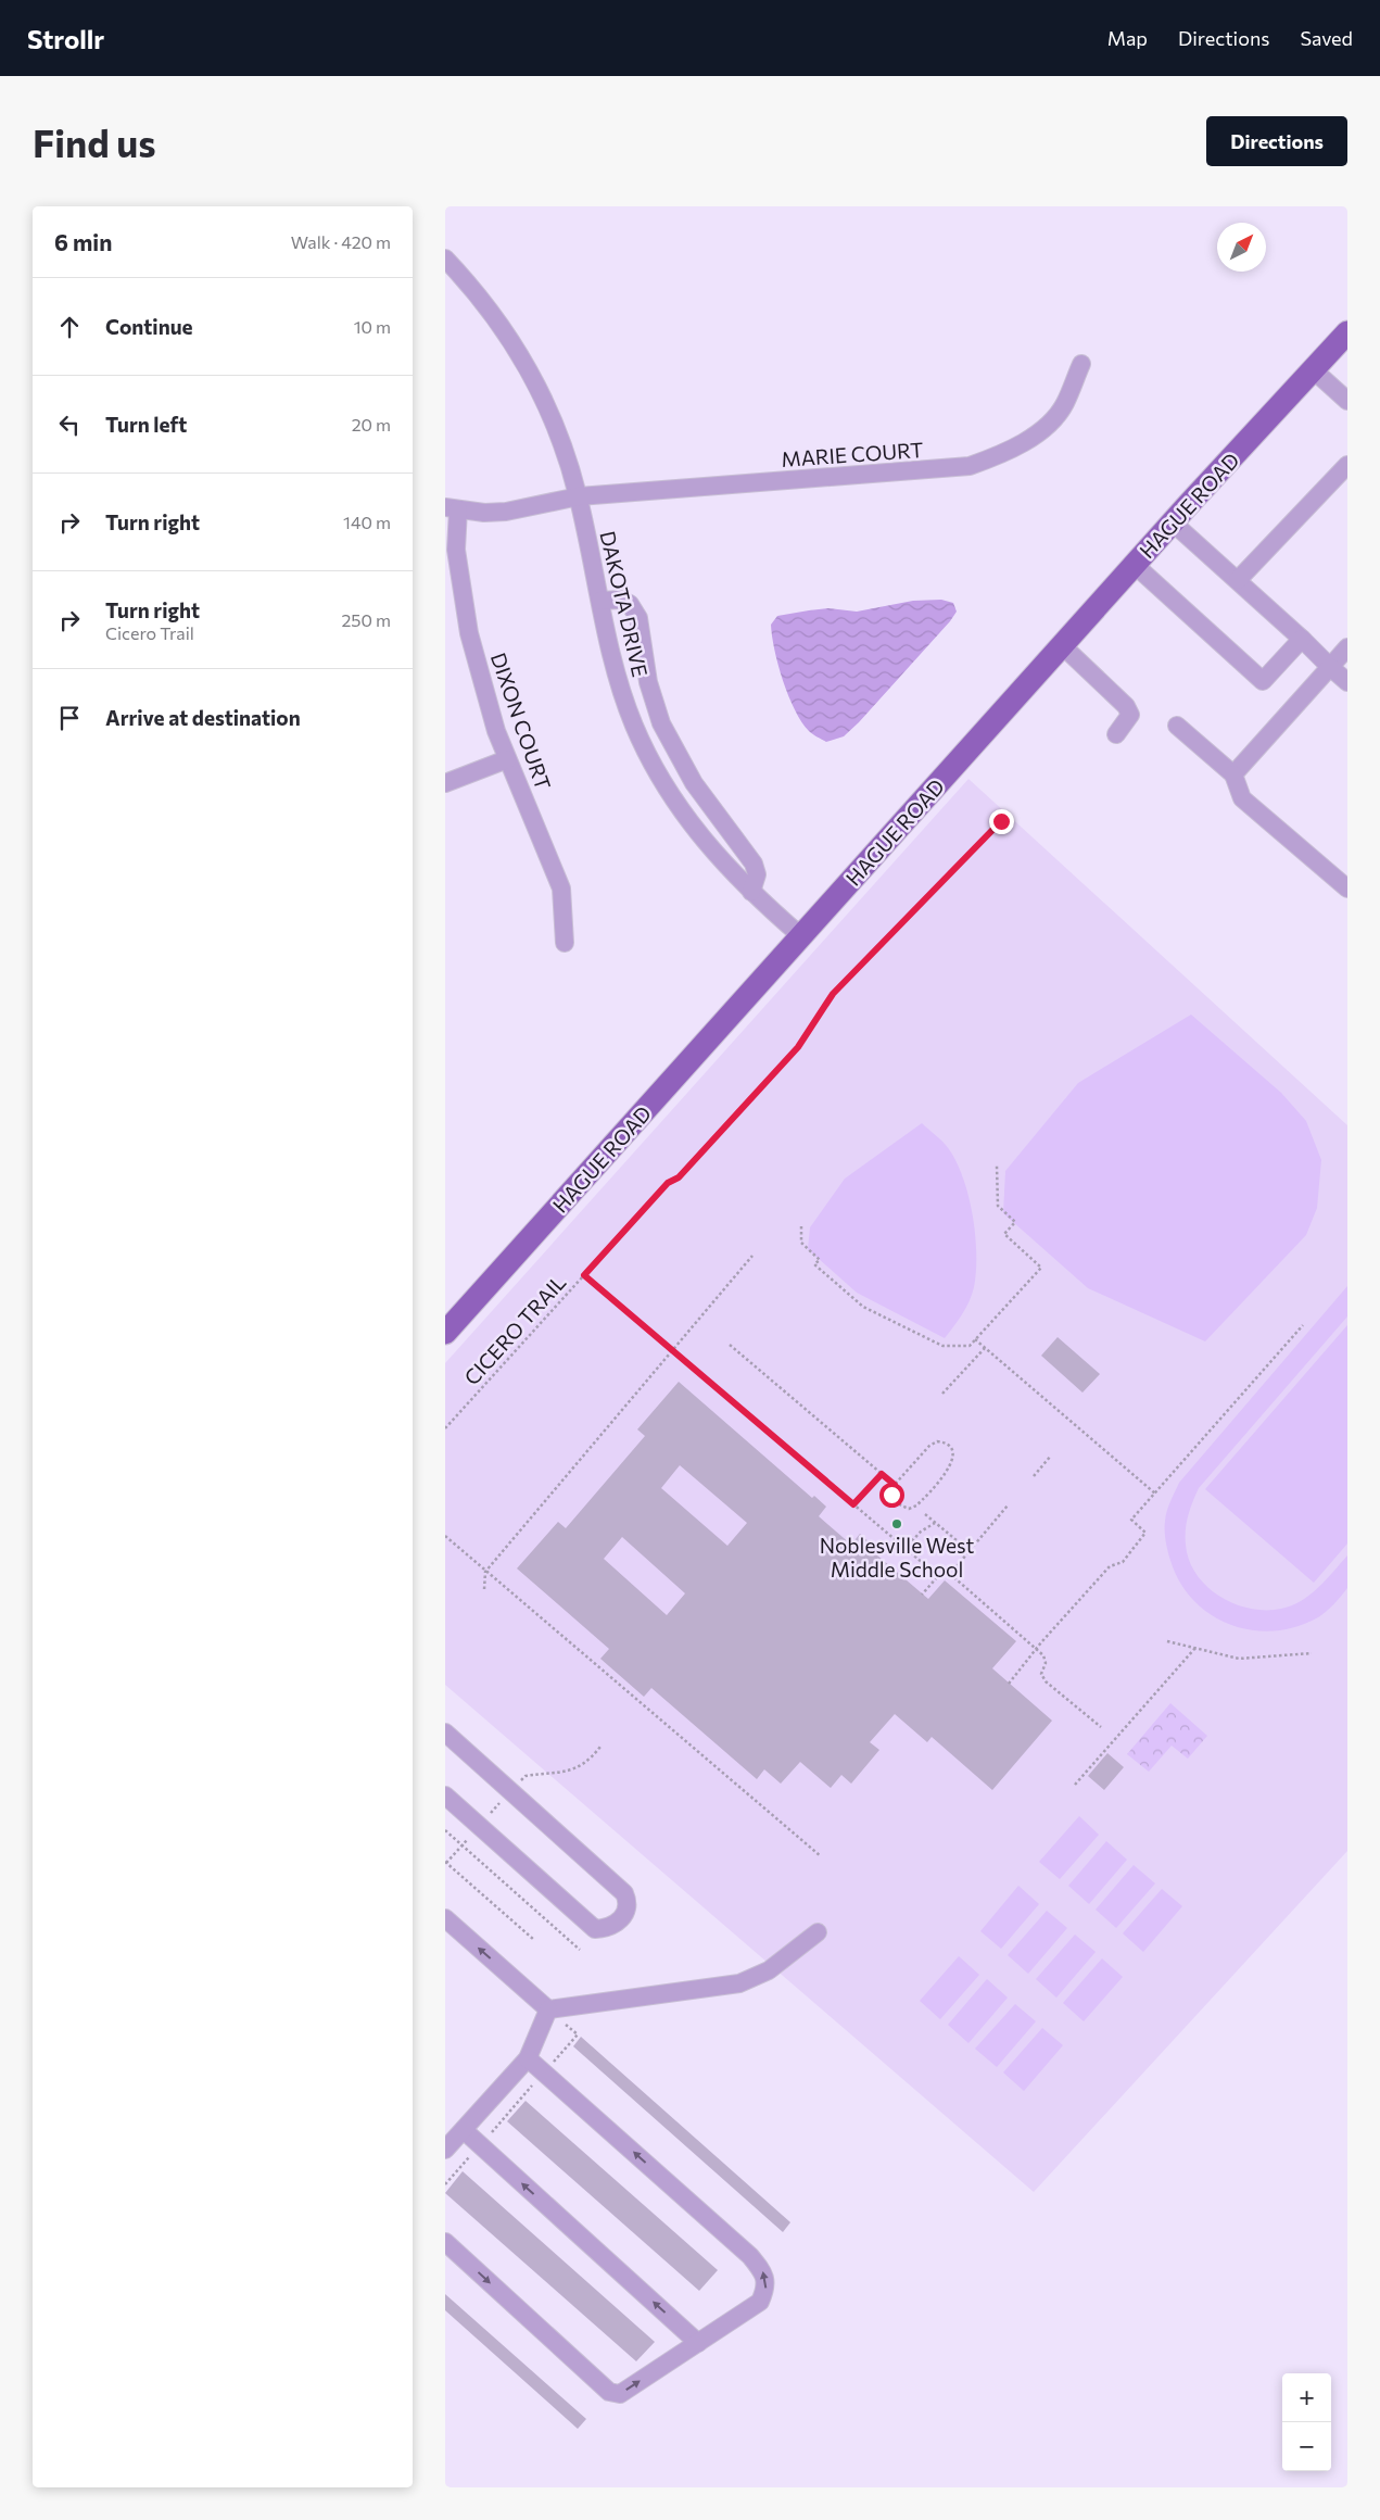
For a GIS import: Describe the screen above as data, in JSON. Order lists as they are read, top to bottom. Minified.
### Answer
{"streets":{"main road":["HAGUE ROAD"],"street":["MARIE COURT","DAKOTA DRIVE","DIXON COURT"],"path":["CICERO TRAIL"]},"crossings":[["MARIE COURT","DAKOTA DRIVE"],["MARIE COURT","DIXON COURT"],["HAGUE ROAD","DAKOTA DRIVE"]],"places":["Noblesville West Middle School"],"north":"top right","page":{"header":"Strollr","nav":["Map","Directions","Saved"],"buttons":"Directions","title":"Find us","heading":["6 min","Walk · 420 m"],"list":[["Continue","10 m"],["Turn left","20 m"],["Turn right","140 m"],["Turn right","Cicero Trail","250 m"],"Arrive at destination"],"map_buttons":["+","−"]}}
